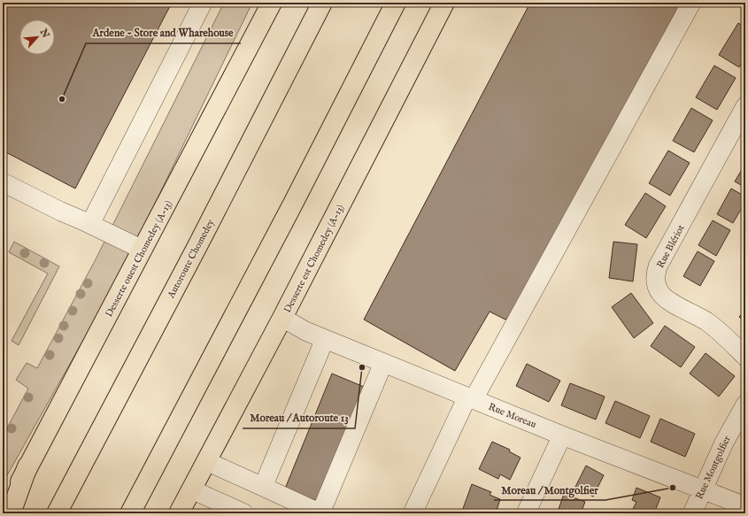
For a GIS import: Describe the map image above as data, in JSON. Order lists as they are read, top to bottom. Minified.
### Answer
{"streets":{"main road":["Desserte ouest Chomedey (A-13)","Autoroute Chomedey","Desserte est Chomedey (A-13)"],"street":["Rue Blériot","Rue Moreau","Rue Montgolfier"]},"crossings":[["Desserte est Chomedey (A-13)","Rue Moreau"],["Rue Moreau","Rue Montgolfier"]],"places":["Ardene - Store and Wharehouse","Moreau / Autoroute 13","Moreau / Montgolfier"],"north":"top right"}
